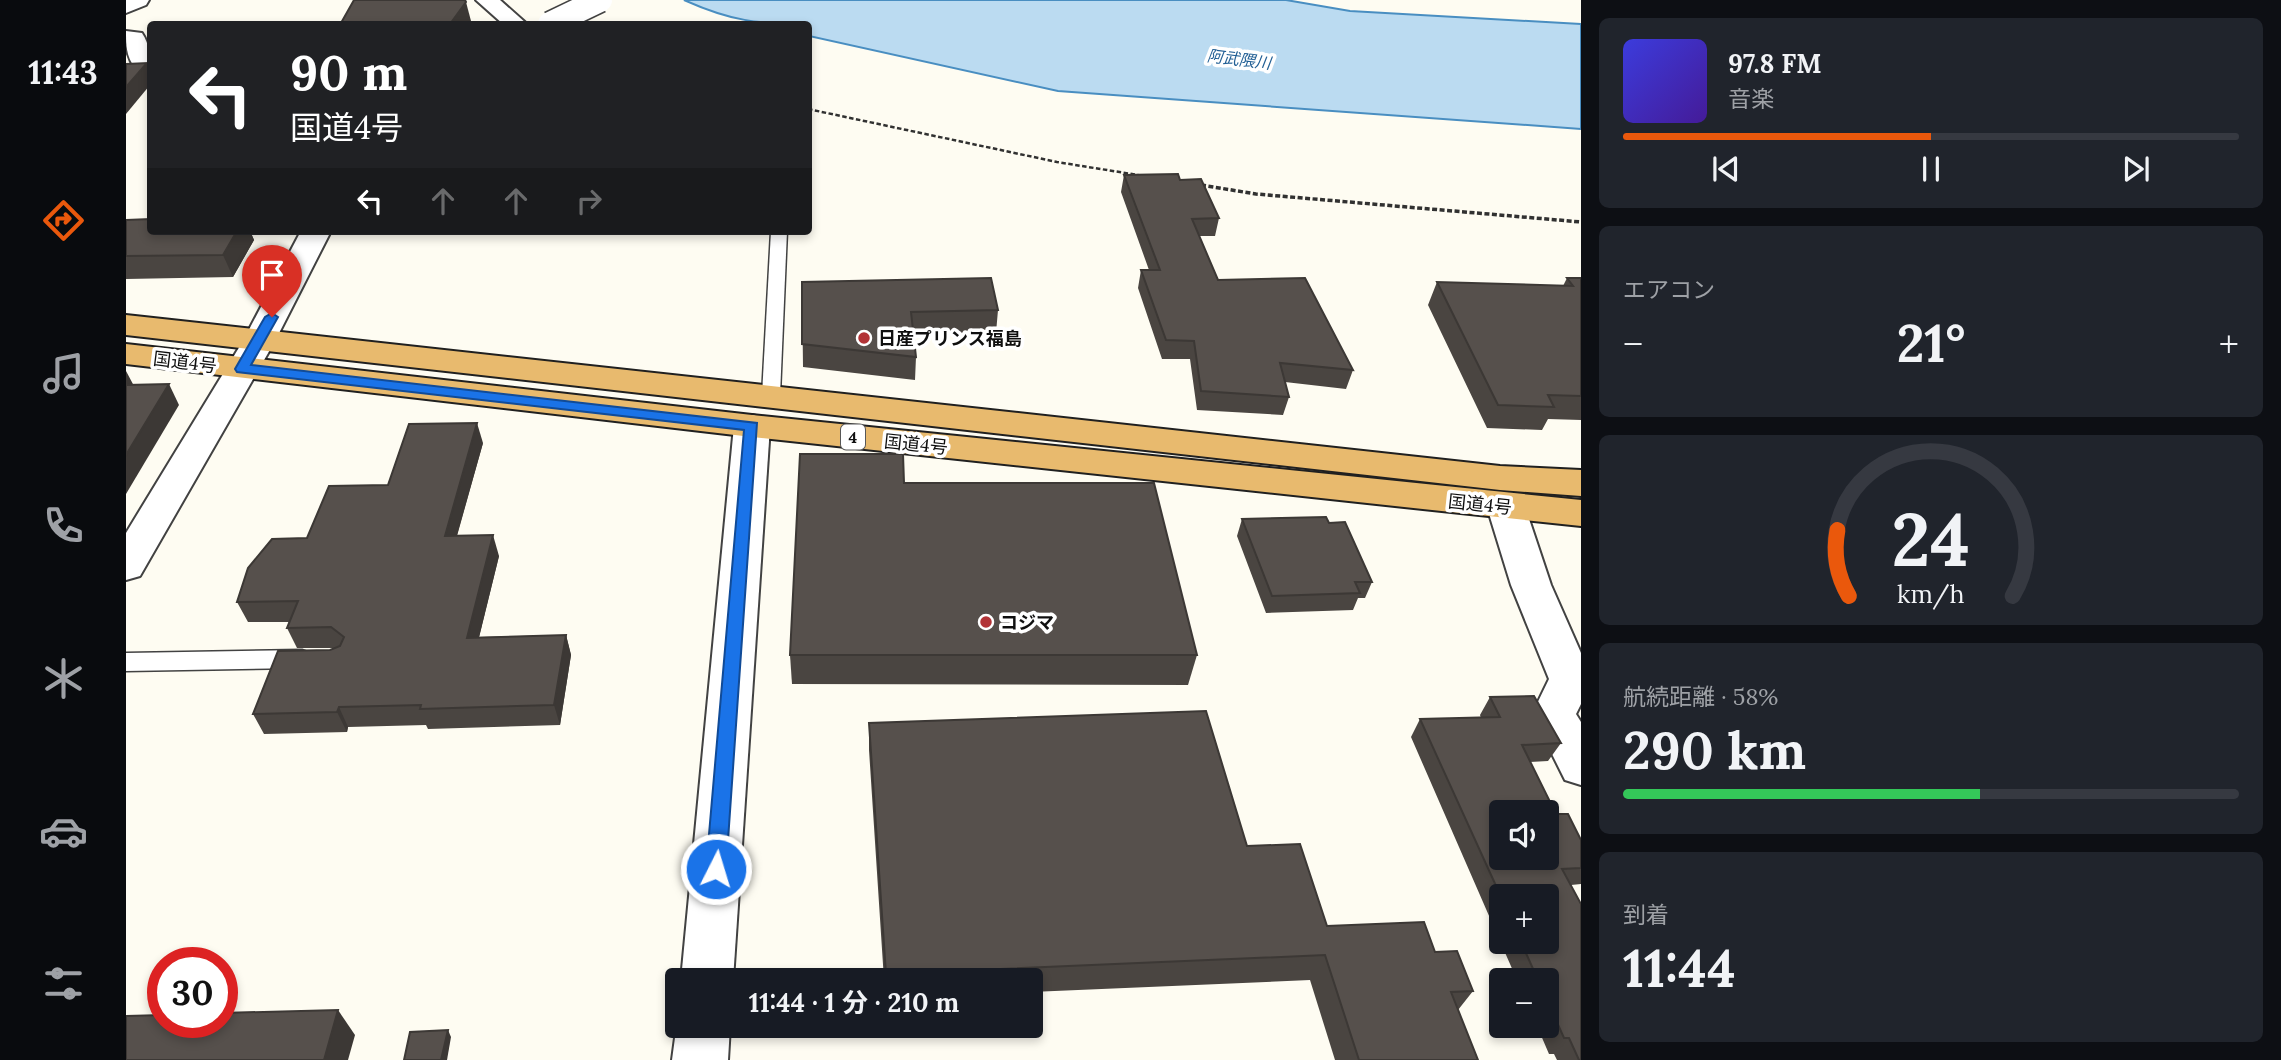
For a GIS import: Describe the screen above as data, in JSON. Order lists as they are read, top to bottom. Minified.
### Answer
{"streets":{"highway":["国道4号","4"]},"water":["阿武隈川"],"places":["日産プリンス福島","コジマ"],"page":{"tabs":"11:43","turn":["90 m","国道4号"],"song":["97.8 FM","音楽"],"tile":["エアコン",["航続距離 · 58%","290 km"],["到着","11:44"]],"heat":["−","21°","+"],"map_buttons":["+","−"],"limit":"30","trip":"11:44 · 1 分 · 210 m","gauge":["24","km/h"]}}
